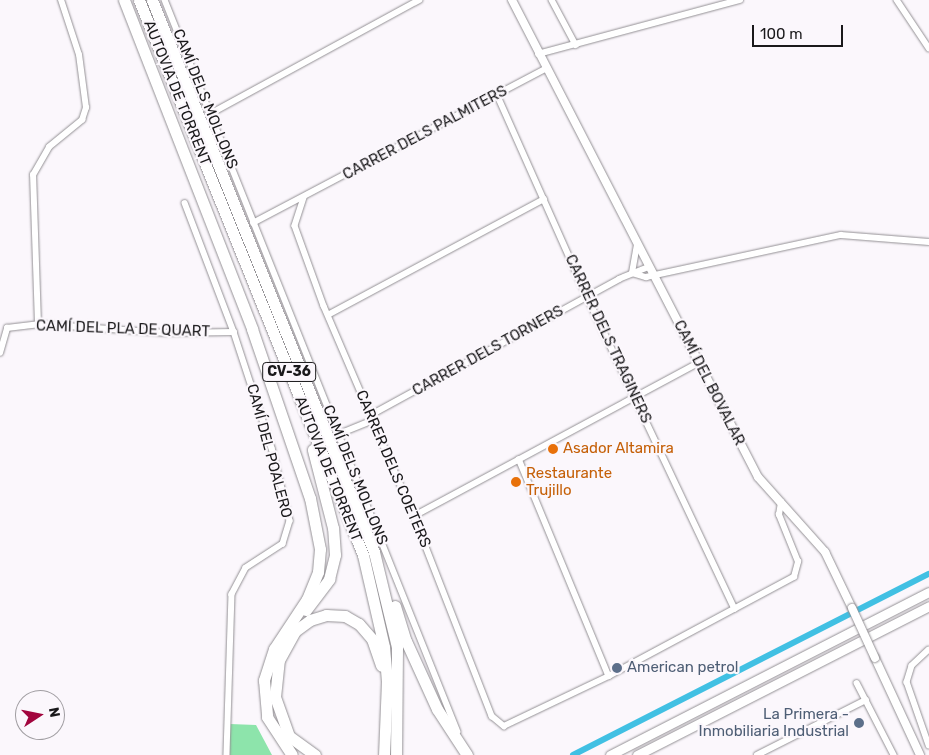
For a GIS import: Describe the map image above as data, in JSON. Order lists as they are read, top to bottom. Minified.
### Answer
{"streets":{"highway":["AUTOVIA DE TORRENT","CV-36"],"street":["CAMÍ DELS MOLLONS","CARRER DELS PALMITERS","CAMÍ DEL PLA DE QUART","CARRER DELS TRAGINERS","CARRER DELS TORNERS","CAMÍ DEL BOVALAR","CAMÍ DEL POALERO","CARRER DELS COETERS"]},"crossings":[["CAMÍ DELS MOLLONS","CARRER DELS PALMITERS"],["CAMÍ DELS MOLLONS","CARRER DELS TORNERS"],["CARRER DELS PALMITERS","CARRER DELS TRAGINERS"],["CARRER DELS PALMITERS","CAMÍ DEL BOVALAR"],["CARRER DELS PALMITERS","CARRER DELS COETERS"],["CAMÍ DEL PLA DE QUART","CAMÍ DEL POALERO"],["CARRER DELS TRAGINERS","CARRER DELS TORNERS"],["CARRER DELS TORNERS","CAMÍ DEL BOVALAR"],["CARRER DELS TORNERS","CARRER DELS COETERS"]],"places":["Asador Altamira","Restaurante Trujillo","American petrol","La Primera - Inmobiliaria Industrial"],"scale_bar":"100 m","north":"right"}
